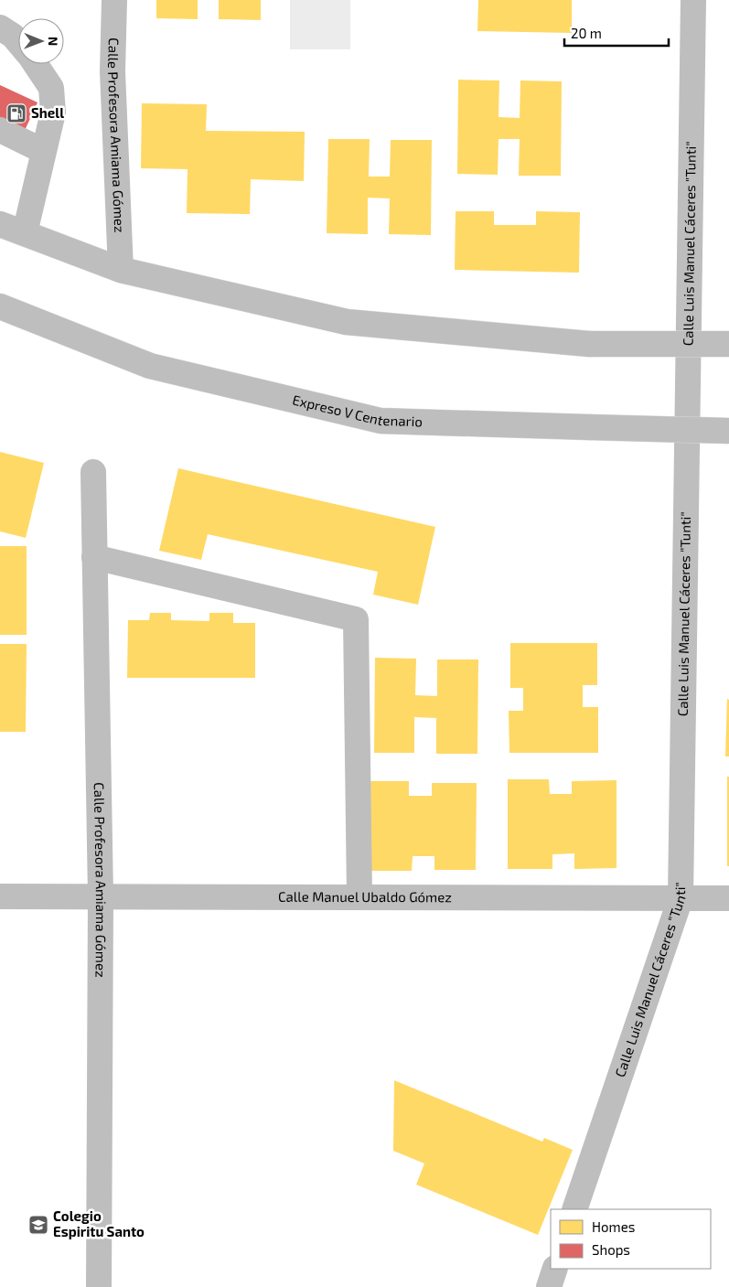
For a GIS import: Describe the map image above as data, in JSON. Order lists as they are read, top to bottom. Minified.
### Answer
{"streets":{"street":["Calle Profesora Amiama Gómez","Calle Luis Manuel Cáceres \"Tunti\"","Expreso V Centenario","Calle Manuel Ubaldo Gómez"]},"crossings":[["Calle Profesora Amiama Gómez","Calle Manuel Ubaldo Gómez"],["Calle Luis Manuel Cáceres \"Tunti\"","Calle Manuel Ubaldo Gómez"]],"places":{"fuel station":["Shell"],"school or university":["Colegio Espiritu Santo"]},"legend":["Homes","Shops"],"scale_bar":"20 m","north":"right"}
